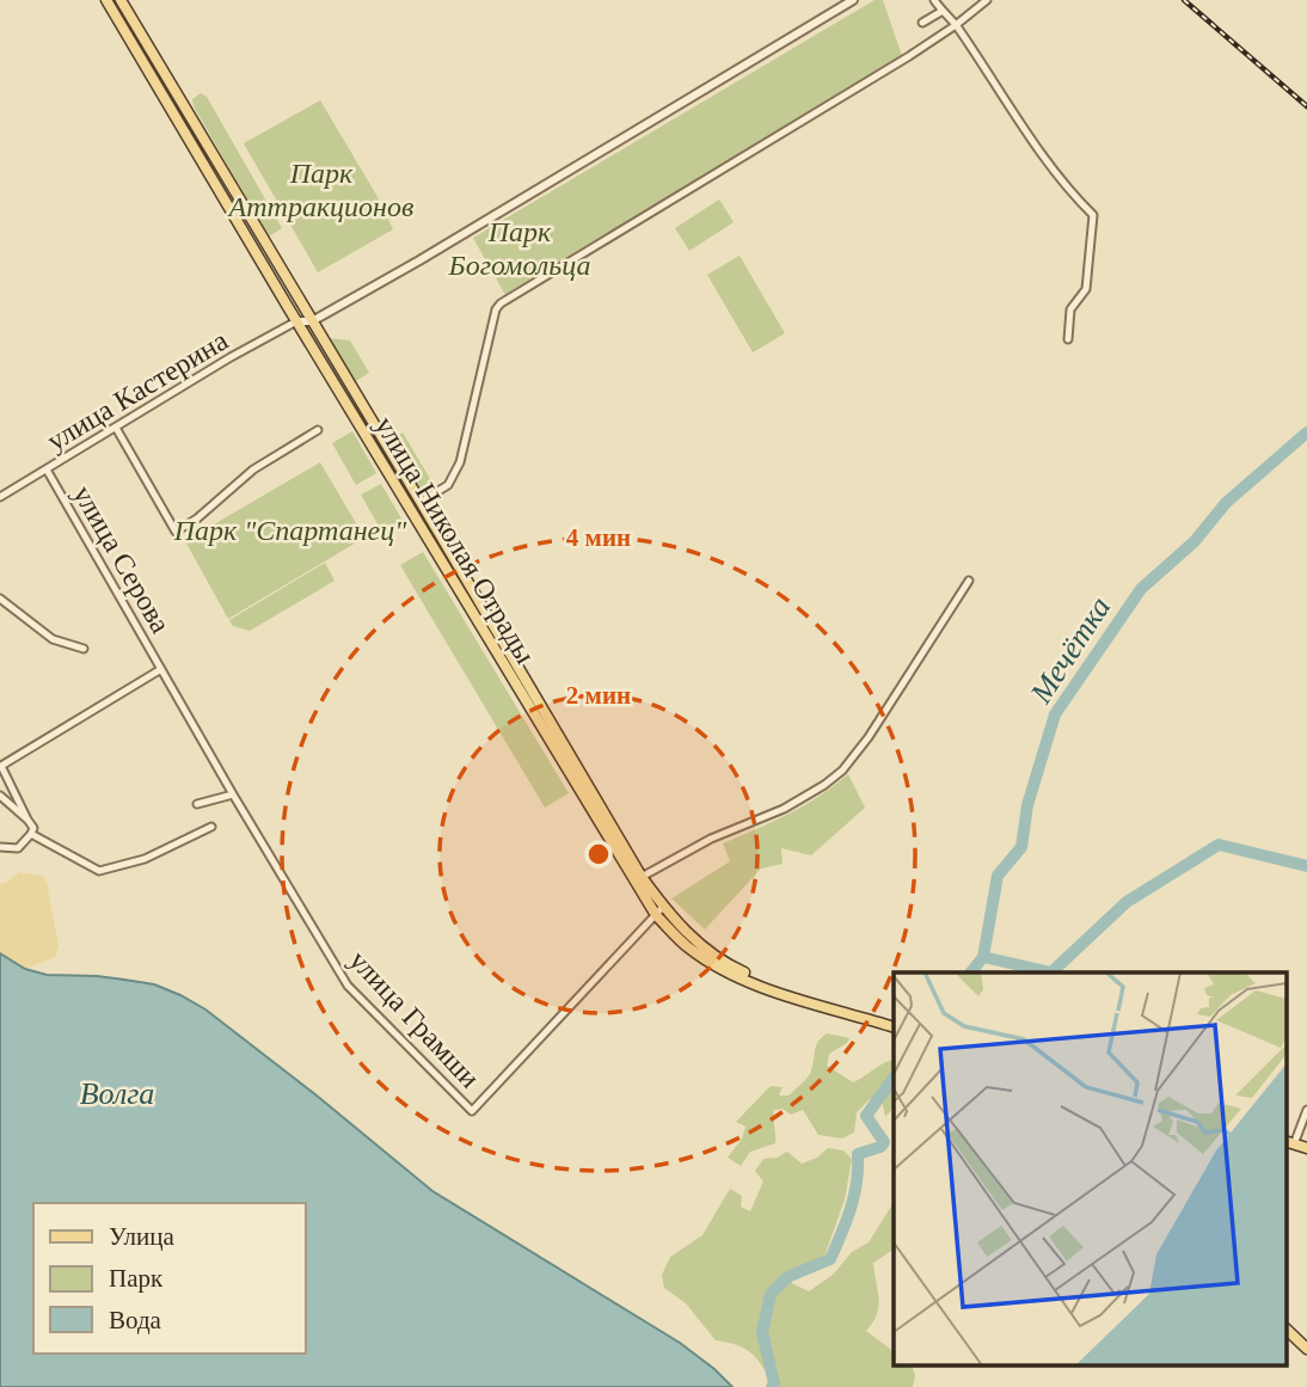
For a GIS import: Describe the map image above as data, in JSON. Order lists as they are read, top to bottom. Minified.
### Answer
{"streets":{"main road":["улица Николая Отрады"],"street":["улица Кастерина","улица Серова","улица Грамши"]},"crossings":[["улица Кастерина","улица Николая Отрады"],["улица Кастерина","улица Серова"],["улица Николая Отрады","улица Грамши"],["улица Серова","улица Грамши"]],"water":["Мечётка","Волга"],"parks":["Парк Аттракционов","Парк Богомольца","Парк \"Спартанец\""],"legend":["Улица","Парк","Вода"],"rings":["4 мин","2 мин"]}
